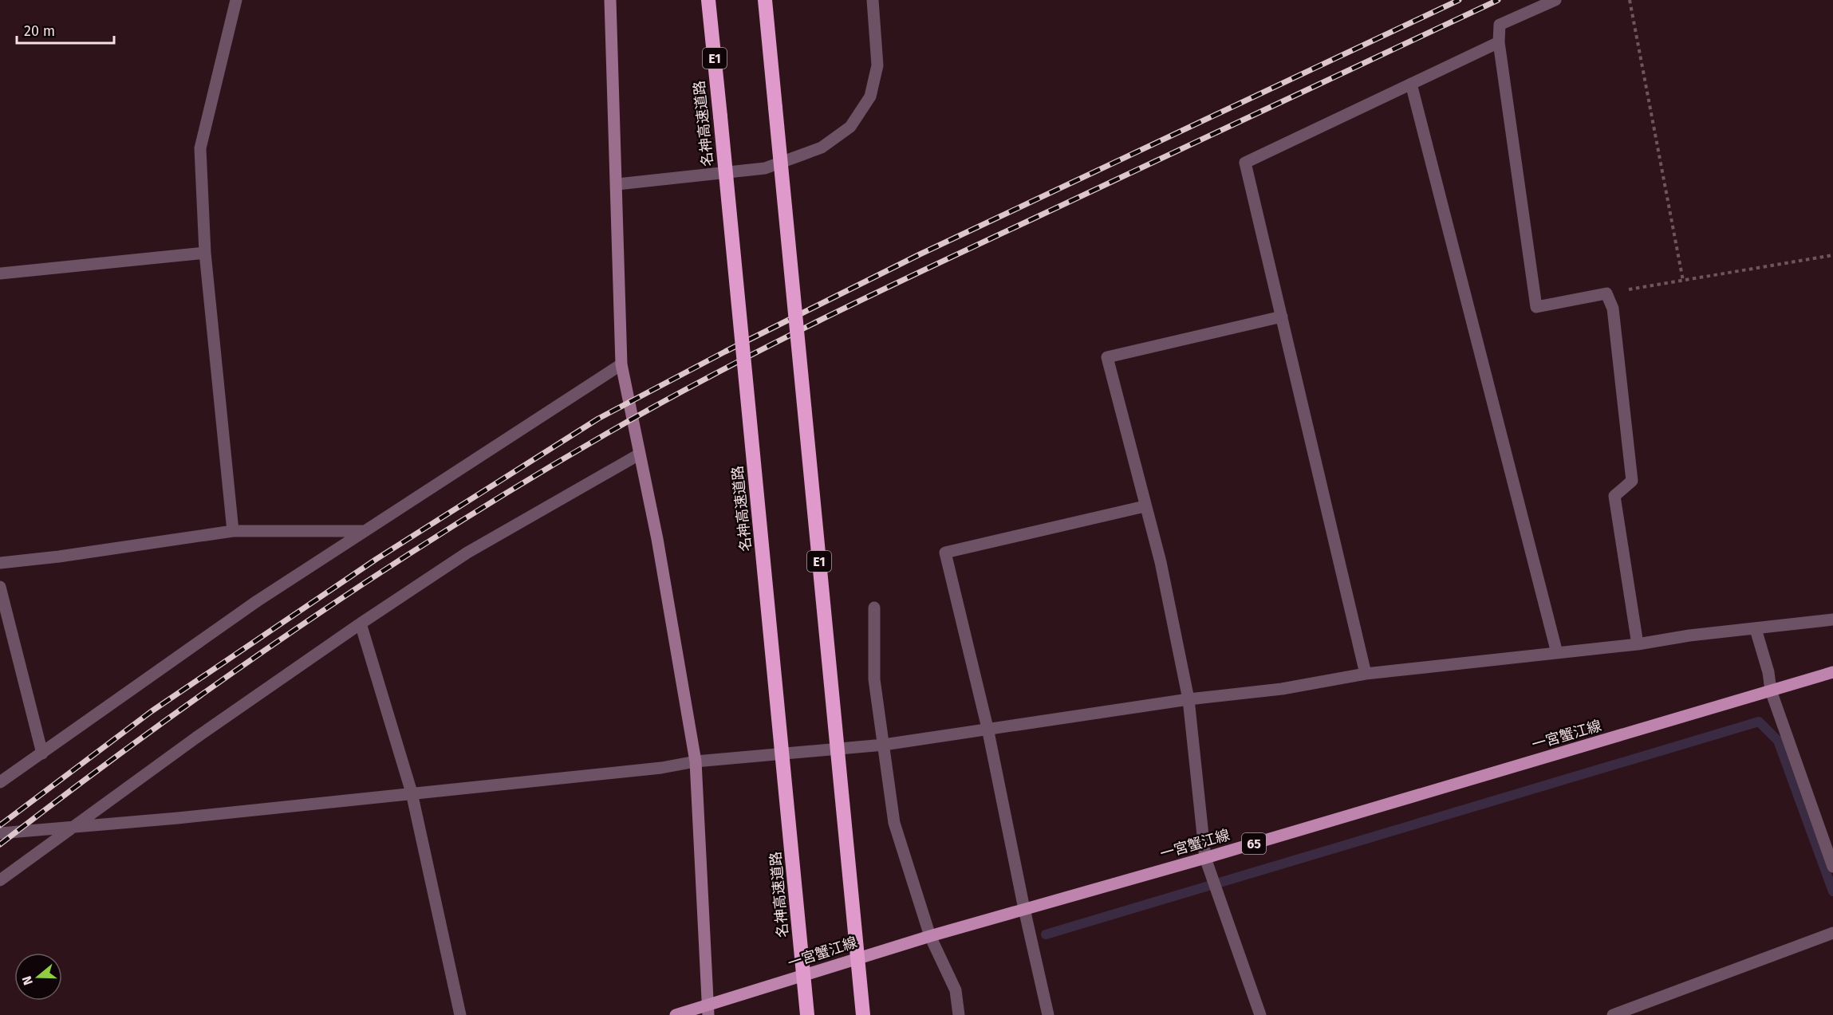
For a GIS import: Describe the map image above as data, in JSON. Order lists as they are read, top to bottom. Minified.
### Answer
{"streets":{"highway":["E1","名神高速道路"],"main road":["一宮蟹江線","65"]},"scale_bar":"20 m","north":"left"}
